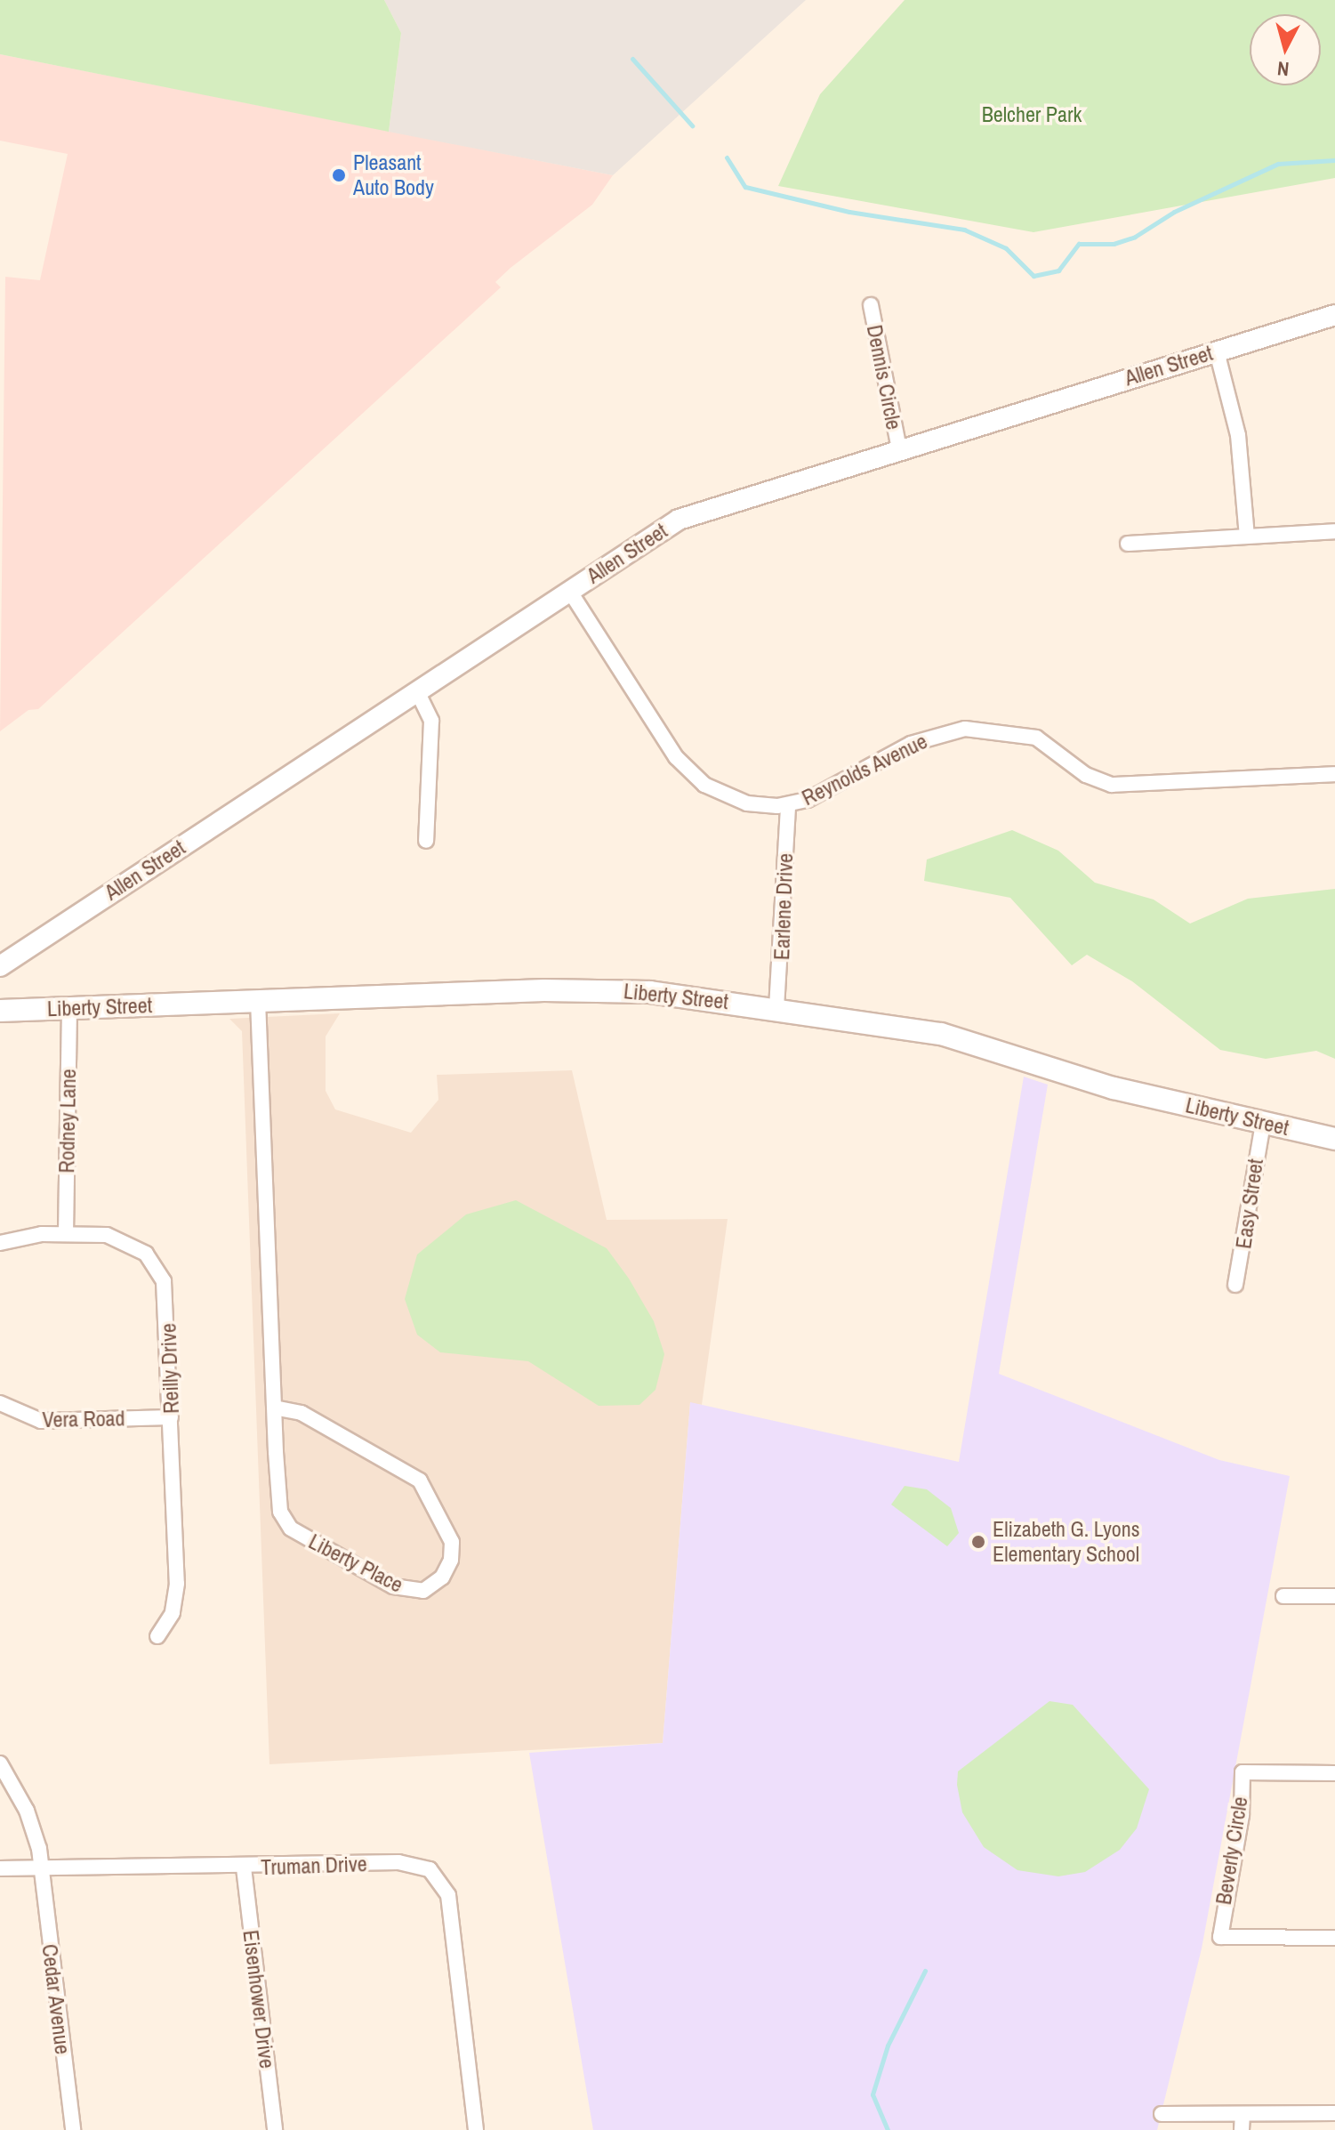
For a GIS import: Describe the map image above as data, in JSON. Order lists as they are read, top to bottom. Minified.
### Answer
{"streets":{"main road":["Liberty Street"],"street":["Allen Street","Dennis Circle","Reynolds Avenue","Earlene Drive","Rodney Lane","Easy Street","Reilly Drive","Vera Road","Liberty Place","Beverly Circle","Truman Drive","Cedar Avenue","Eisenhower Drive"]},"crossings":[["Allen Street","Dennis Circle"],["Allen Street","Reynolds Avenue"],["Reynolds Avenue","Earlene Drive"],["Earlene Drive","Liberty Street"],["Liberty Street","Rodney Lane"],["Liberty Street","Easy Street"],["Liberty Street","Liberty Place"],["Rodney Lane","Reilly Drive"],["Reilly Drive","Vera Road"],["Truman Drive","Cedar Avenue"],["Truman Drive","Eisenhower Drive"]],"parks":["Belcher Park"],"places":["Pleasant Auto Body","Elizabeth G. Lyons Elementary School"],"north":"bottom"}
